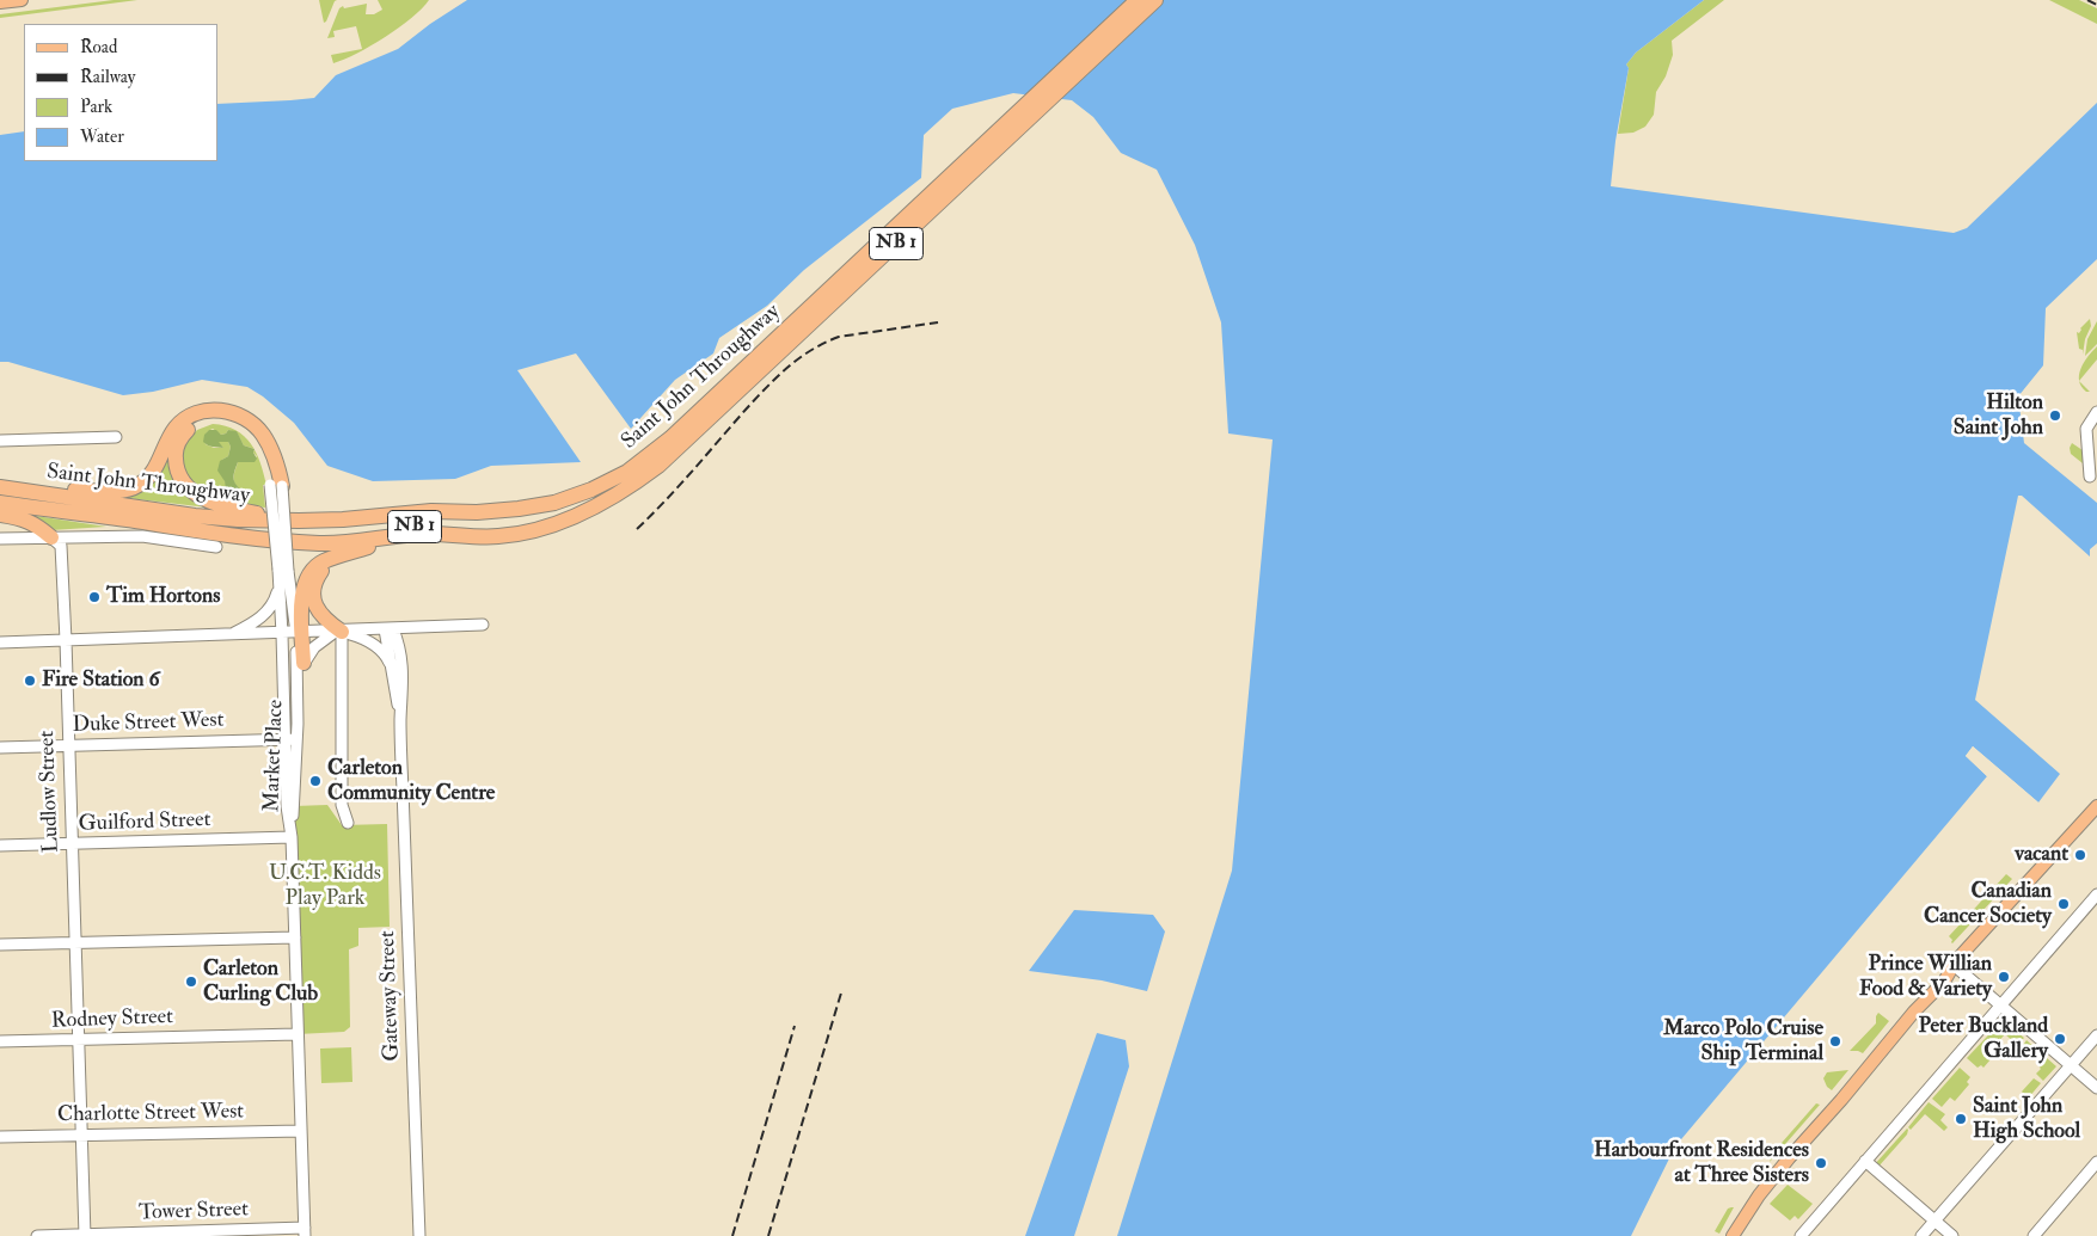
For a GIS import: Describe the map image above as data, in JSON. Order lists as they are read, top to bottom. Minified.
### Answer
{"streets":{"highway":["NB 1","Saint John Throughway"],"street":["Duke Street West","Market Place","Ludlow Street","Guilford Street","Gateway Street","Rodney Street","Charlotte Street West","Tower Street"]},"crossings":[["Duke Street West","Market Place"],["Duke Street West","Ludlow Street"],["Market Place","Guilford Street"],["Ludlow Street","Guilford Street"],["Ludlow Street","Rodney Street"],["Ludlow Street","Charlotte Street West"],["Ludlow Street","Tower Street"]],"parks":["U.C.T. Kidds Play Park"],"places":["Hilton Saint John","Tim Hortons","Fire Station 6","Carleton Community Centre","vacant","Canadian Cancer Society","Prince Willian Food & Variety","Carleton Curling Club","Peter Buckland Gallery","Marco Polo Cruise Ship Terminal","Saint John High School","Harbourfront Residences at Three Sisters"],"legend":["Road","Railway","Park","Water"]}
